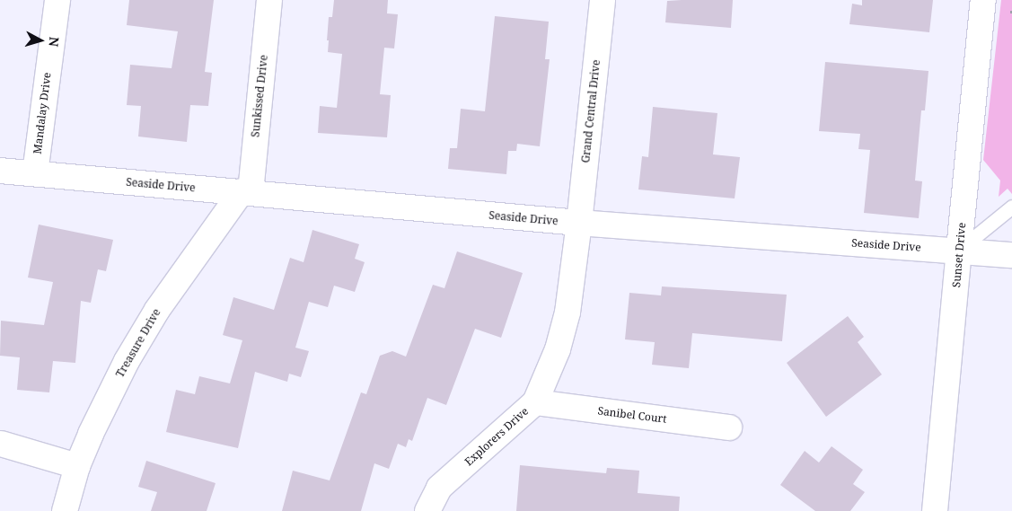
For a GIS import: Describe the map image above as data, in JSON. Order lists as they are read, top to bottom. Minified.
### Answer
{"streets":{"street":["Sunkissed Drive","Grand Central Drive","Mandalay Drive","Seaside Drive","Sunset Drive","Treasure Drive","Sanibel Court","Explorers Drive"]},"crossings":[["Sunkissed Drive","Seaside Drive"],["Sunkissed Drive","Treasure Drive"],["Grand Central Drive","Seaside Drive"],["Grand Central Drive","Explorers Drive"],["Mandalay Drive","Seaside Drive"],["Seaside Drive","Sunset Drive"],["Seaside Drive","Treasure Drive"],["Seaside Drive","Explorers Drive"],["Sanibel Court","Explorers Drive"]],"north":"right"}
